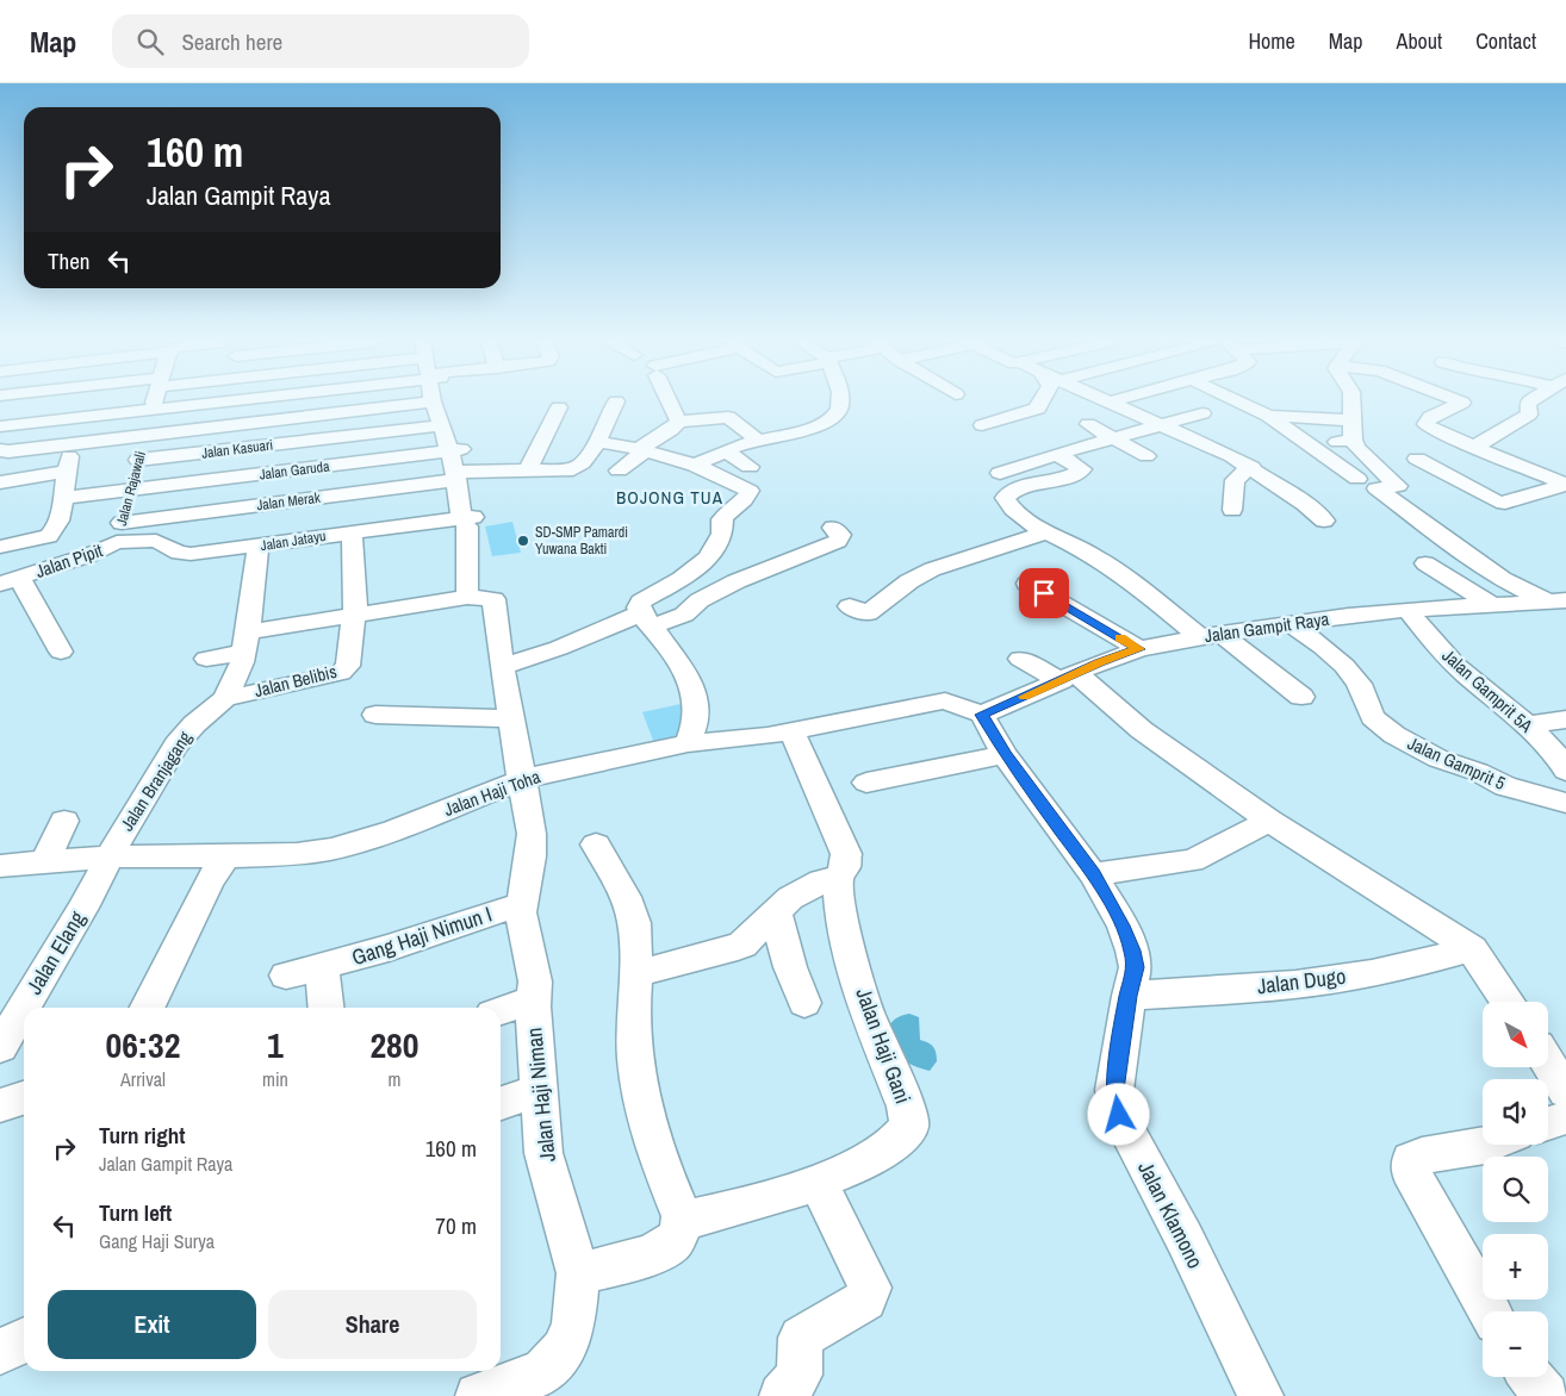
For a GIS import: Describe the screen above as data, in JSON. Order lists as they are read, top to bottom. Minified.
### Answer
{"streets":{"street":["Jalan Kasuari","Jalan Garuda","Jalan Rajawali","Jalan Merak","Jalan Jatayu","Jalan Pipit","Jalan Gampit Raya","Jalan Belibis","Jalan Gamprit 5A","Jalan Gamprit 5","Jalan Branjagang","Jalan Haji Toha","Gang Haji Nimun I","Jalan Elang","Jalan Dugo","Jalan Haji Gani","Jalan Haji Niman","Jalan Klamono"]},"crossings":[["Jalan Kasuari","Jalan Rajawali"],["Jalan Garuda","Jalan Rajawali"],["Jalan Rajawali","Jalan Merak"],["Jalan Rajawali","Jalan Jatayu"],["Jalan Rajawali","Jalan Pipit"],["Jalan Merak","Jalan Jatayu"],["Jalan Merak","Jalan Pipit"],["Jalan Jatayu","Jalan Pipit"],["Jalan Jatayu","Jalan Belibis"],["Jalan Jatayu","Jalan Branjagang"],["Jalan Gampit Raya","Jalan Gamprit 5A"],["Jalan Gampit Raya","Jalan Gamprit 5"],["Jalan Gampit Raya","Jalan Haji Toha"],["Jalan Gampit Raya","Jalan Klamono"],["Jalan Belibis","Jalan Branjagang"],["Jalan Branjagang","Jalan Haji Toha"],["Jalan Branjagang","Jalan Elang"],["Jalan Haji Toha","Jalan Elang"],["Jalan Haji Toha","Jalan Haji Gani"],["Jalan Haji Toha","Jalan Haji Niman"],["Jalan Haji Toha","Jalan Klamono"],["Gang Haji Nimun I","Jalan Haji Niman"],["Jalan Dugo","Jalan Klamono"]],"districts":["BOJONG TUA"],"places":["SD-SMP Pamardi Yuwana Bakti"],"north":"bottom right","page":{"header":"Map","search":"Search here","nav":["Home","Map","About","Contact"],"turn":["160 m","Jalan Gampit Raya"],"then":"Then","map_buttons":["+","−"],"eta":["06:32","Arrival","1","min","280","m"],"list":[{"name":"Turn right","note":"Jalan Gampit Raya","value":"160 m"},{"name":"Turn left","note":"Gang Haji Surya","value":"70 m"}],"buttons":["Exit","Share"]}}
